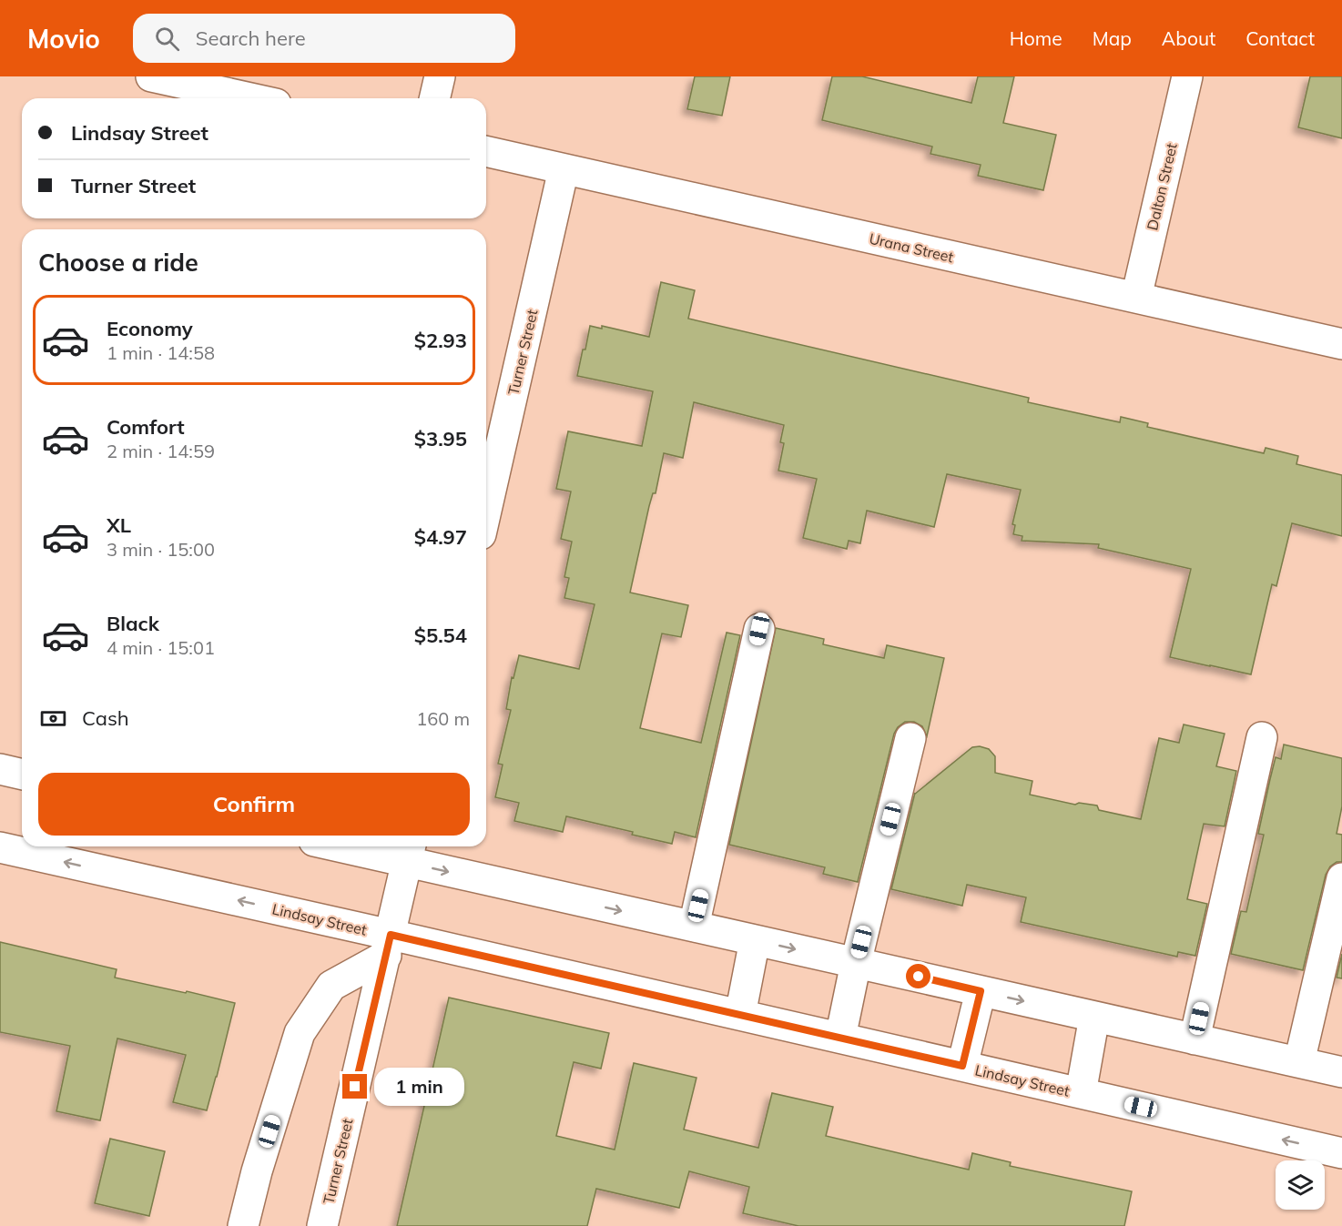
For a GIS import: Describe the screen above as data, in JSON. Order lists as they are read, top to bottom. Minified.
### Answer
{"streets":{"street":["Dalton Street","Urana Street","Turner Street","Lindsay Street"]},"crossings":[["Dalton Street","Urana Street"],["Urana Street","Turner Street"],["Turner Street","Lindsay Street"]],"page":{"header":"Movio","search":"Search here","nav":["Home","Map","About","Contact"],"banner":["Lindsay Street","Turner Street"],"heading":"Choose a ride","list":[{"name":"Economy","note":"1 min · 14:58","value":"$2.93"},{"name":"Comfort","note":"2 min · 14:59","value":"$3.95"},{"name":"XL","note":"3 min · 15:00","value":"$4.97"},{"name":"Black","note":"4 min · 15:01","value":"$5.54"}],"pay":["Cash","160 m"],"buttons":"Confirm","bubble":"1 min"}}
